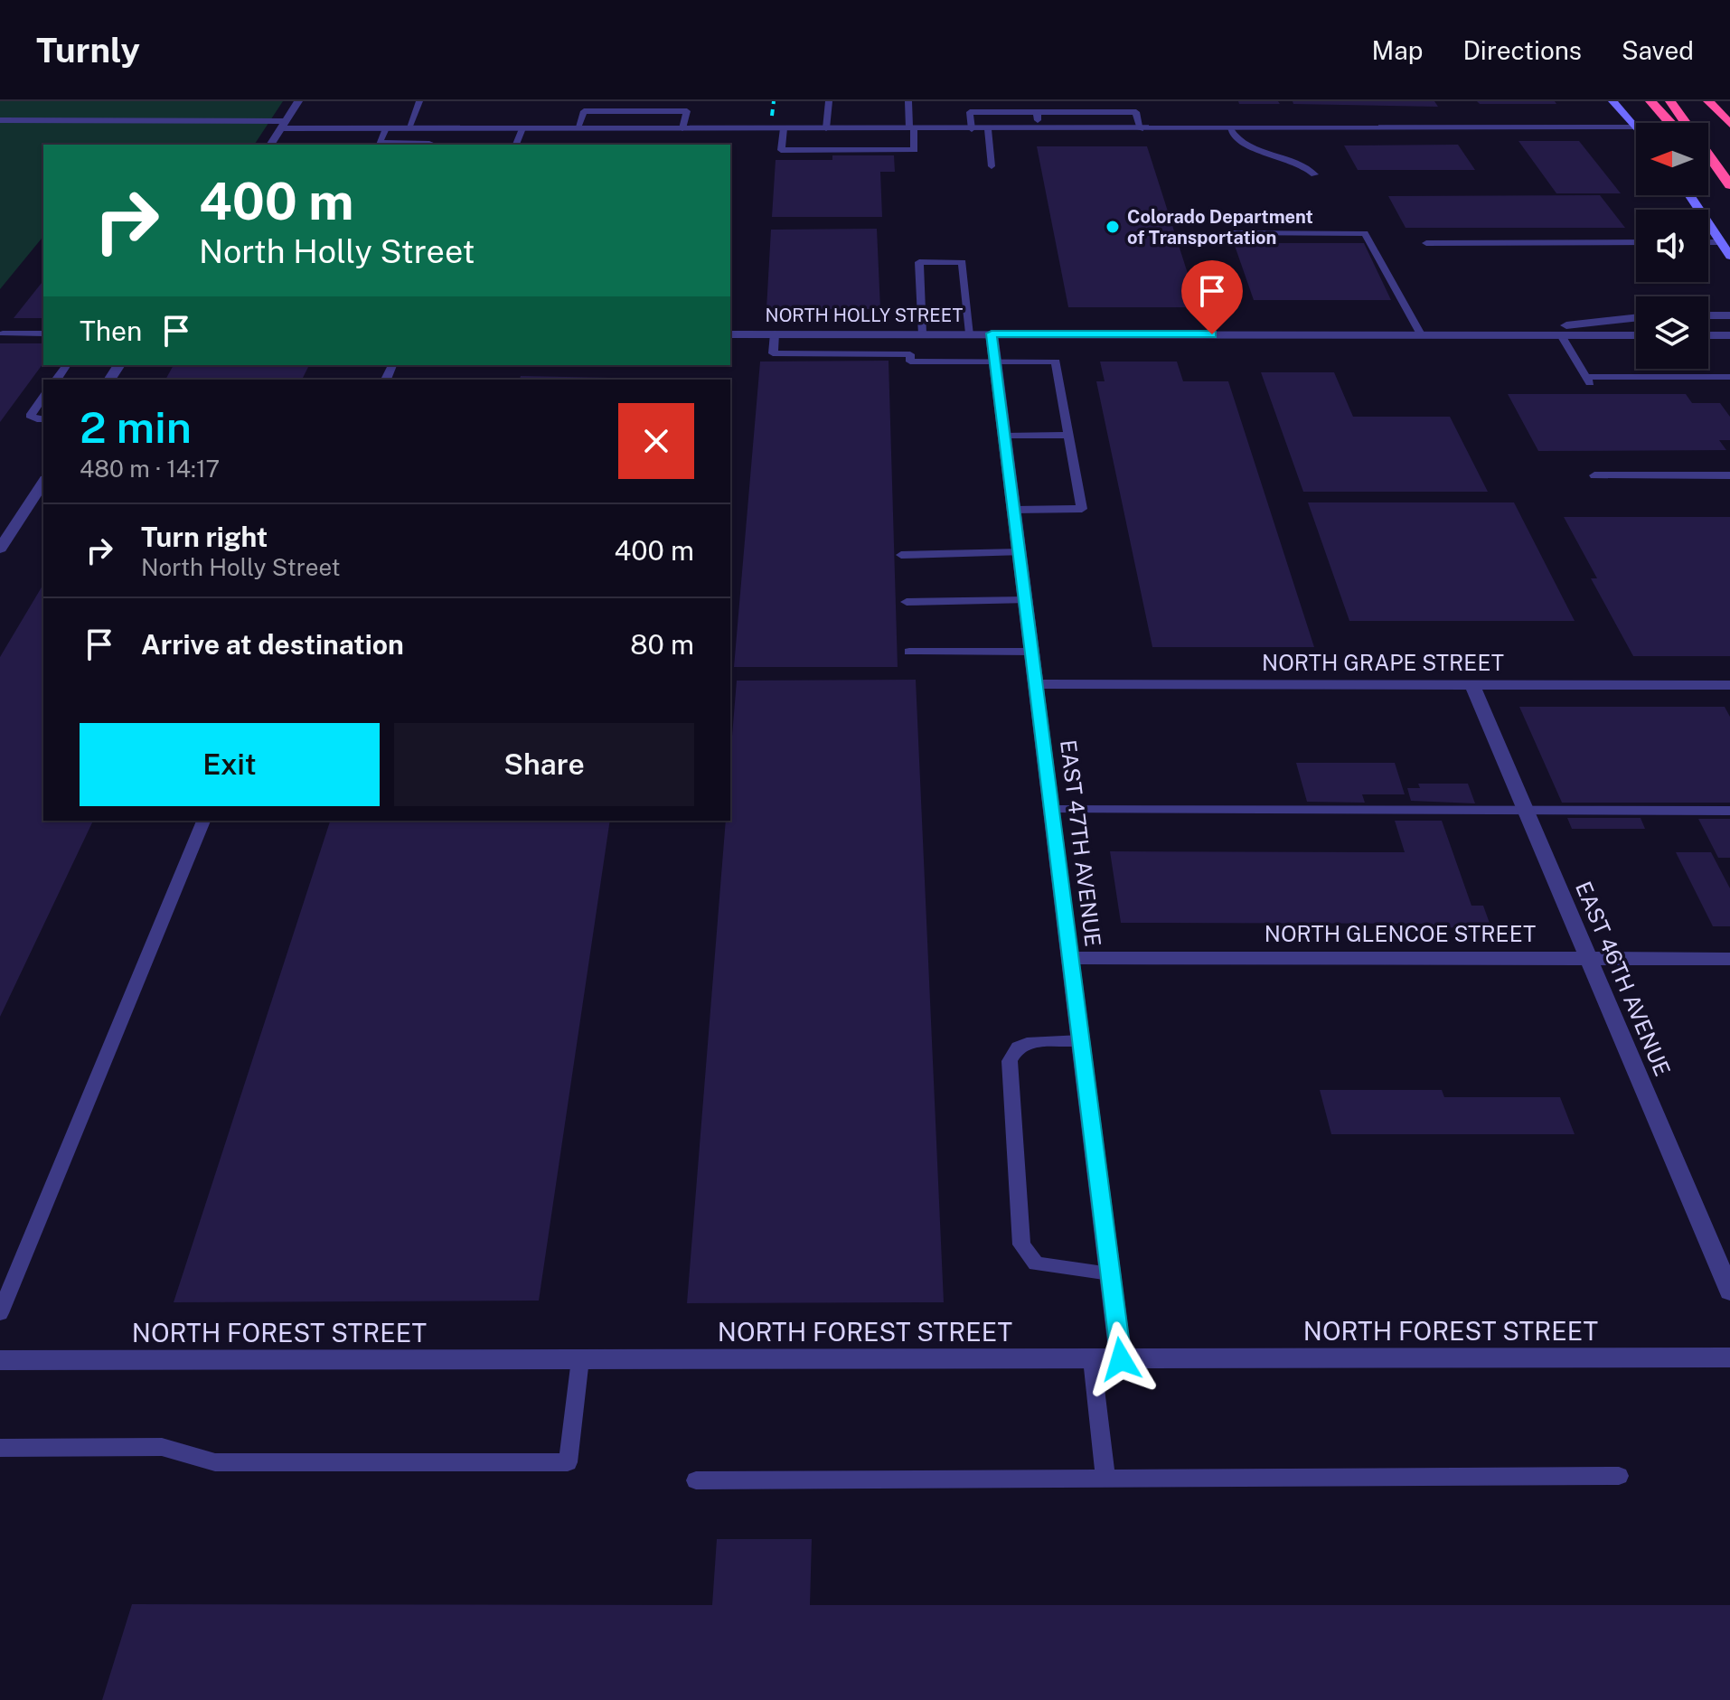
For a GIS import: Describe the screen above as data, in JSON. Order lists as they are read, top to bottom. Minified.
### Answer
{"streets":{"street":["NORTH HOLLY STREET","NORTH GRAPE STREET","EAST 47TH AVENUE","NORTH GLENCOE STREET","EAST 46TH AVENUE","NORTH FOREST STREET"]},"crossings":[["NORTH HOLLY STREET","EAST 47TH AVENUE"],["NORTH GRAPE STREET","EAST 47TH AVENUE"],["NORTH GRAPE STREET","EAST 46TH AVENUE"],["EAST 47TH AVENUE","NORTH GLENCOE STREET"],["EAST 47TH AVENUE","NORTH FOREST STREET"],["NORTH GLENCOE STREET","EAST 46TH AVENUE"]],"places":["Colorado Department of Transportation"],"north":"left","page":{"header":"Turnly","nav":["Map","Directions","Saved"],"turn":["400 m","North Holly Street"],"then":"Then","heading":["2 min","480 m · 14:17"],"list":[{"name":"Turn right","note":"North Holly Street","value":"400 m"},{"name":"Arrive at destination","value":"80 m"}],"buttons":["Exit","Share"]}}
